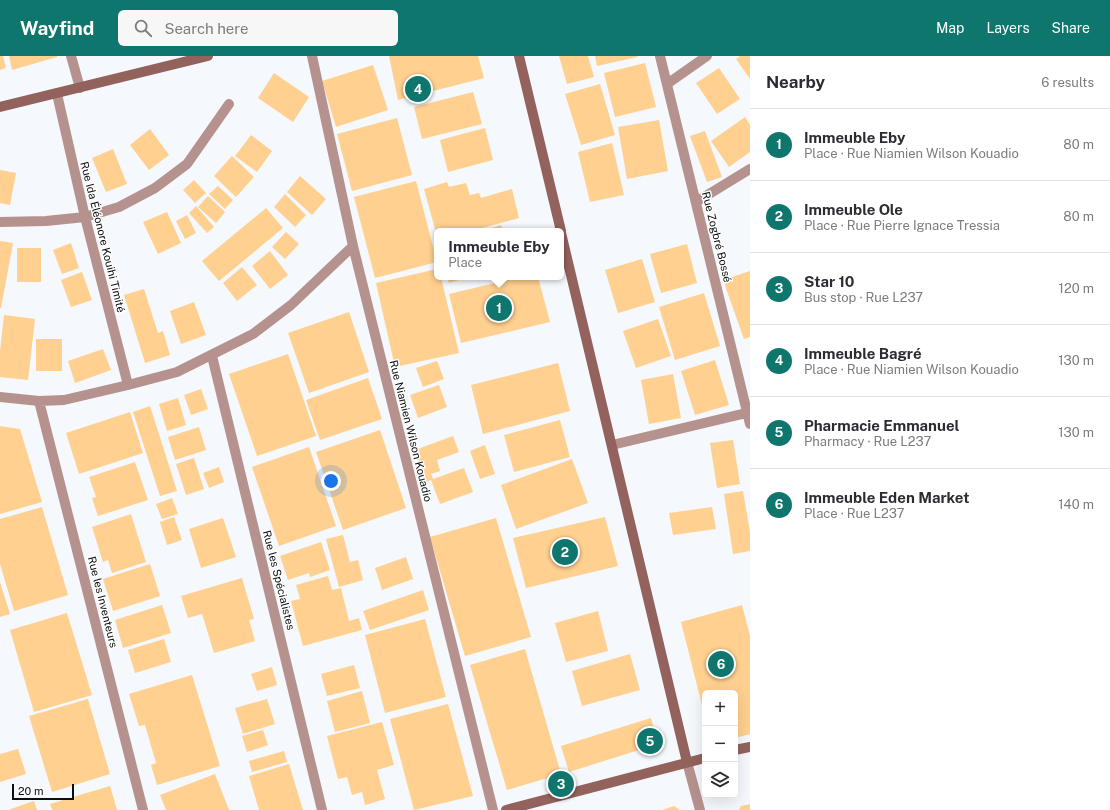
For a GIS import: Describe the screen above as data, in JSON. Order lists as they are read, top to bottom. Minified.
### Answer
{"streets":{"street":["Rue Ida Éléonore Kouihi Timité","Rue Zogbré Bossé","Rue Niamien Wilson Kouadio","Rue les Spécialistes","Rue les Inventeurs"]},"scale_bar":"20 m","page":{"header":"Wayfind","search":"Search here","nav":["Map","Layers","Share"],"heading":["Nearby","6 results"],"pins":["4","1","2","6","5","3"],"list":[{"mark":"1","name":"Immeuble Eby","note":"Place · Rue Niamien Wilson Kouadio","value":"80 m"},{"mark":"2","name":"Immeuble Ole","note":"Place · Rue Pierre Ignace Tressia","value":"80 m"},{"mark":"3","name":"Star 10","note":"Bus stop · Rue L237","value":"120 m"},{"mark":"4","name":"Immeuble Bagré","note":"Place · Rue Niamien Wilson Kouadio","value":"130 m"},{"mark":"5","name":"Pharmacie Emmanuel","note":"Pharmacy · Rue L237","value":"130 m"},{"mark":"6","name":"Immeuble Eden Market","note":"Place · Rue L237","value":"140 m"}],"popup":["Immeuble Eby","Place"],"map_buttons":["+","−"],"scale":"20 m"}}
